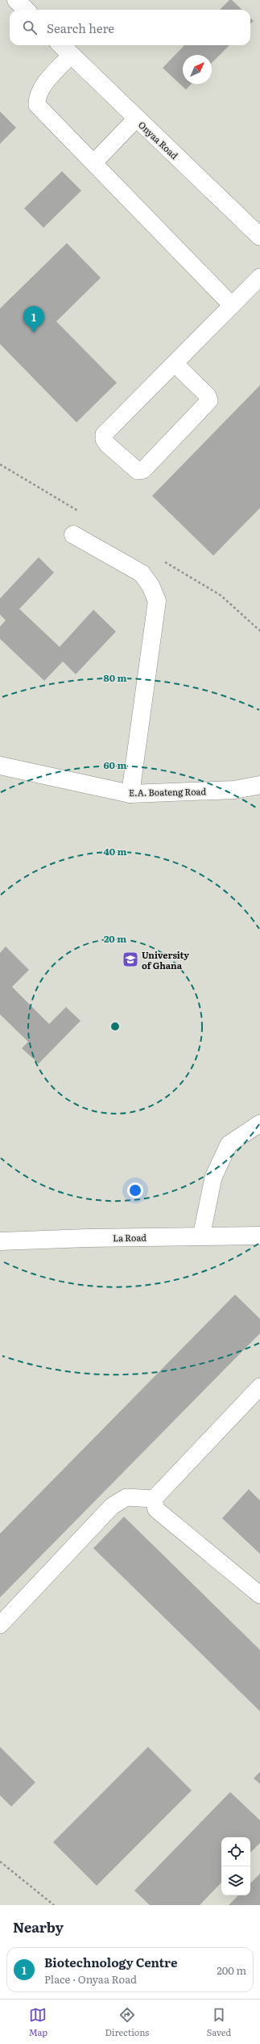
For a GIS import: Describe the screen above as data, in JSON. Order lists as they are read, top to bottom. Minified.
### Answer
{"streets":{"street":["Onyaa Road","E.A. Boateng Road","La Road"]},"places":{"school or university":["University of Ghana"]},"north":"top right","page":{"search":"Search here","pins":"1","heading":"Nearby","list":[{"mark":"1","name":"Biotechnology Centre","note":"Place · Onyaa Road","value":"200 m"}],"nav":["Map","Directions","Saved"]},"rings":["80 m","60 m","40 m","20 m"]}
